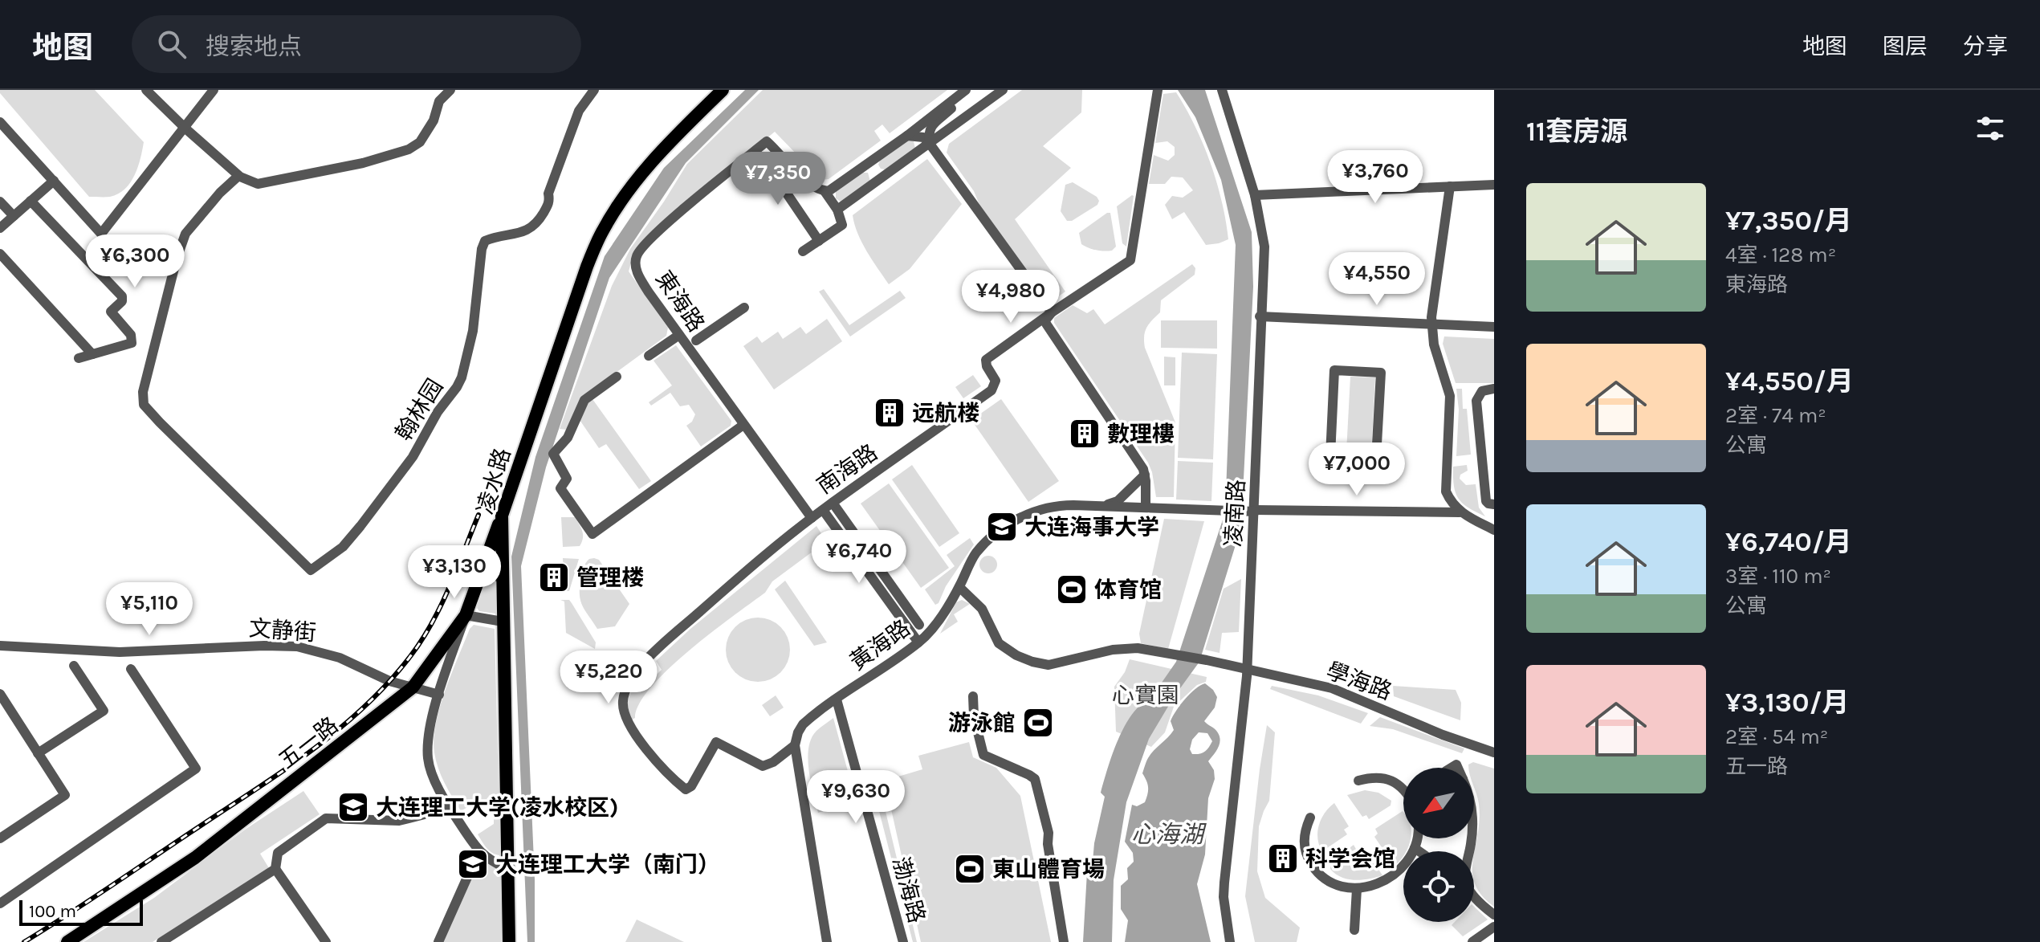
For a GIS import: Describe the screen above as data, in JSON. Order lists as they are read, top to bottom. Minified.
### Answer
{"streets":{"main road":["凌水路","五一路"],"street":["東海路","翰林园","南海路","凌南路","文静街","黃海路","學海路","渤海路"]},"crossings":[["東海路","南海路"],["南海路","黃海路"],["凌水路","五一路"],["凌南路","黃海路"],["凌南路","學海路"],["文静街","五一路"],["黃海路","學海路"],["黃海路","渤海路"]],"water":["心海湖"],"parks":["心實園"],"places":{"building":["远航楼","數理樓","管理楼","科学会馆"],"school or university":["大连海事大学","大连理工大学(凌水校区)","大连理工大学（南门）"],"sports":["体育馆","游泳館","東山體育場"]},"scale_bar":"100 m","north":"bottom left","page":{"header":"地图","search":"搜索地点","nav":["地图","图层","分享"],"heading":"11套房源","price":["¥3,760","¥7,350","¥6,300","¥4,550","¥4,980","¥7,000","¥6,740","¥3,130","¥5,110","¥5,220","¥9,630"],"list":[{"name":"¥7,350/月","note":"4室 · 128 m² · 東海路"},{"name":"¥4,550/月","note":"2室 · 74 m² · 公寓"},{"name":"¥6,740/月","note":"3室 · 110 m² · 公寓"},{"name":"¥3,130/月","note":"2室 · 54 m² · 五一路"}],"scale":"100 m"}}
